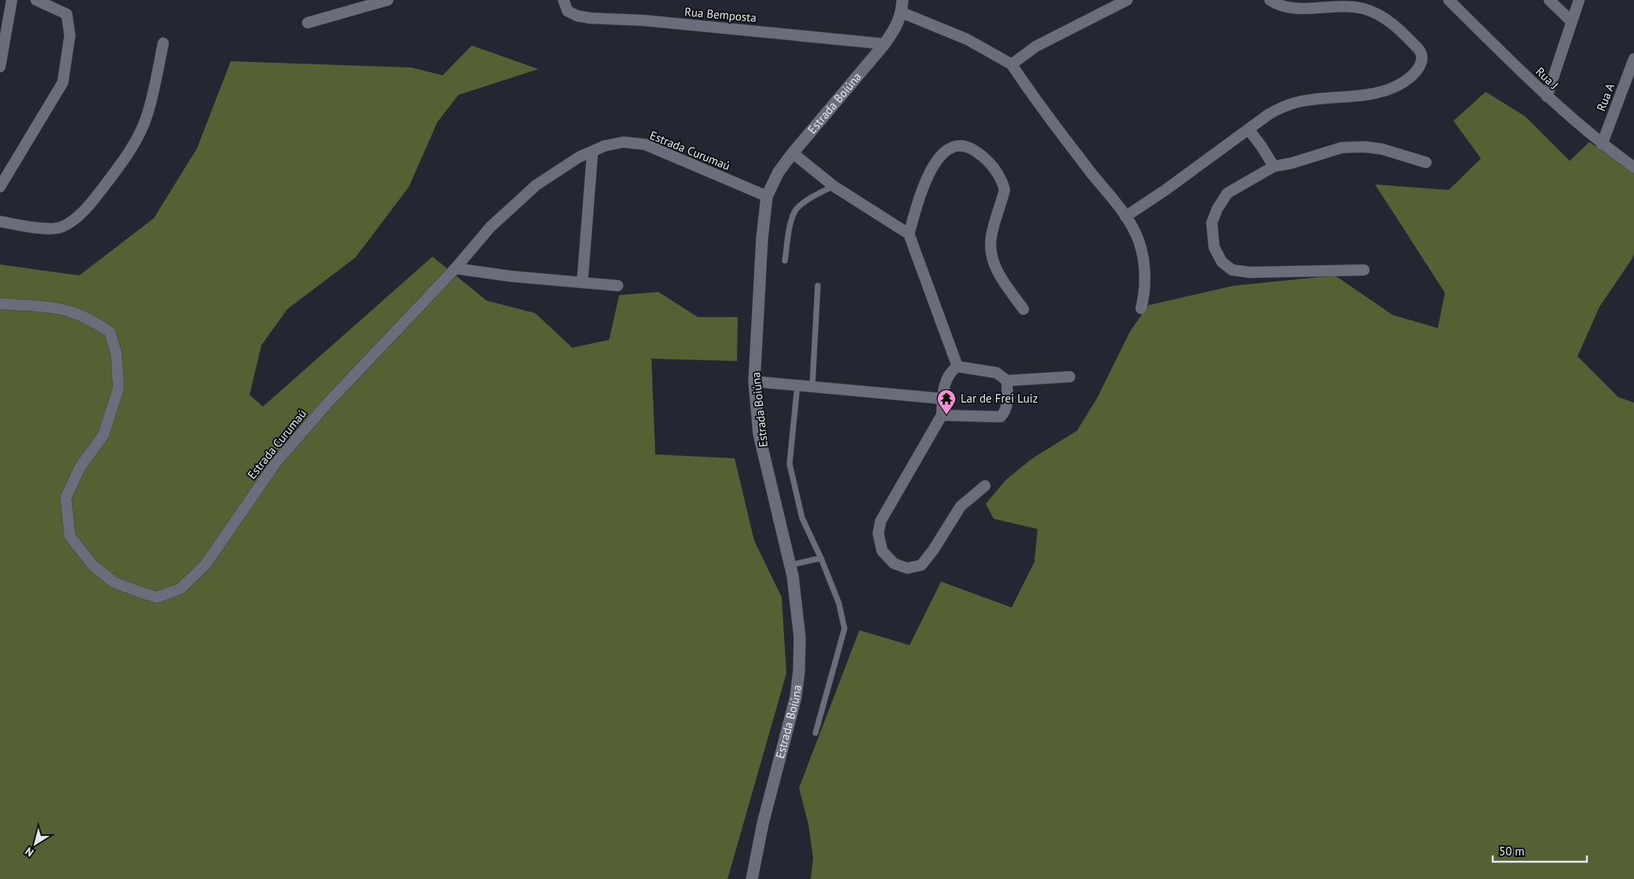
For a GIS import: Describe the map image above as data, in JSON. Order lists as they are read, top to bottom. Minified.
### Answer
{"streets":{"street":["Rua Bemposta","Rua J","Rua A","Estrada Boiúna","Estrada Curumaú"]},"crossings":[["Rua Bemposta","Estrada Boiúna"],["Rua J","Rua A"],["Estrada Boiúna","Estrada Curumaú"]],"places":{"temple":["Lar de Frei Luiz"]},"scale_bar":"50 m","north":"bottom left"}
